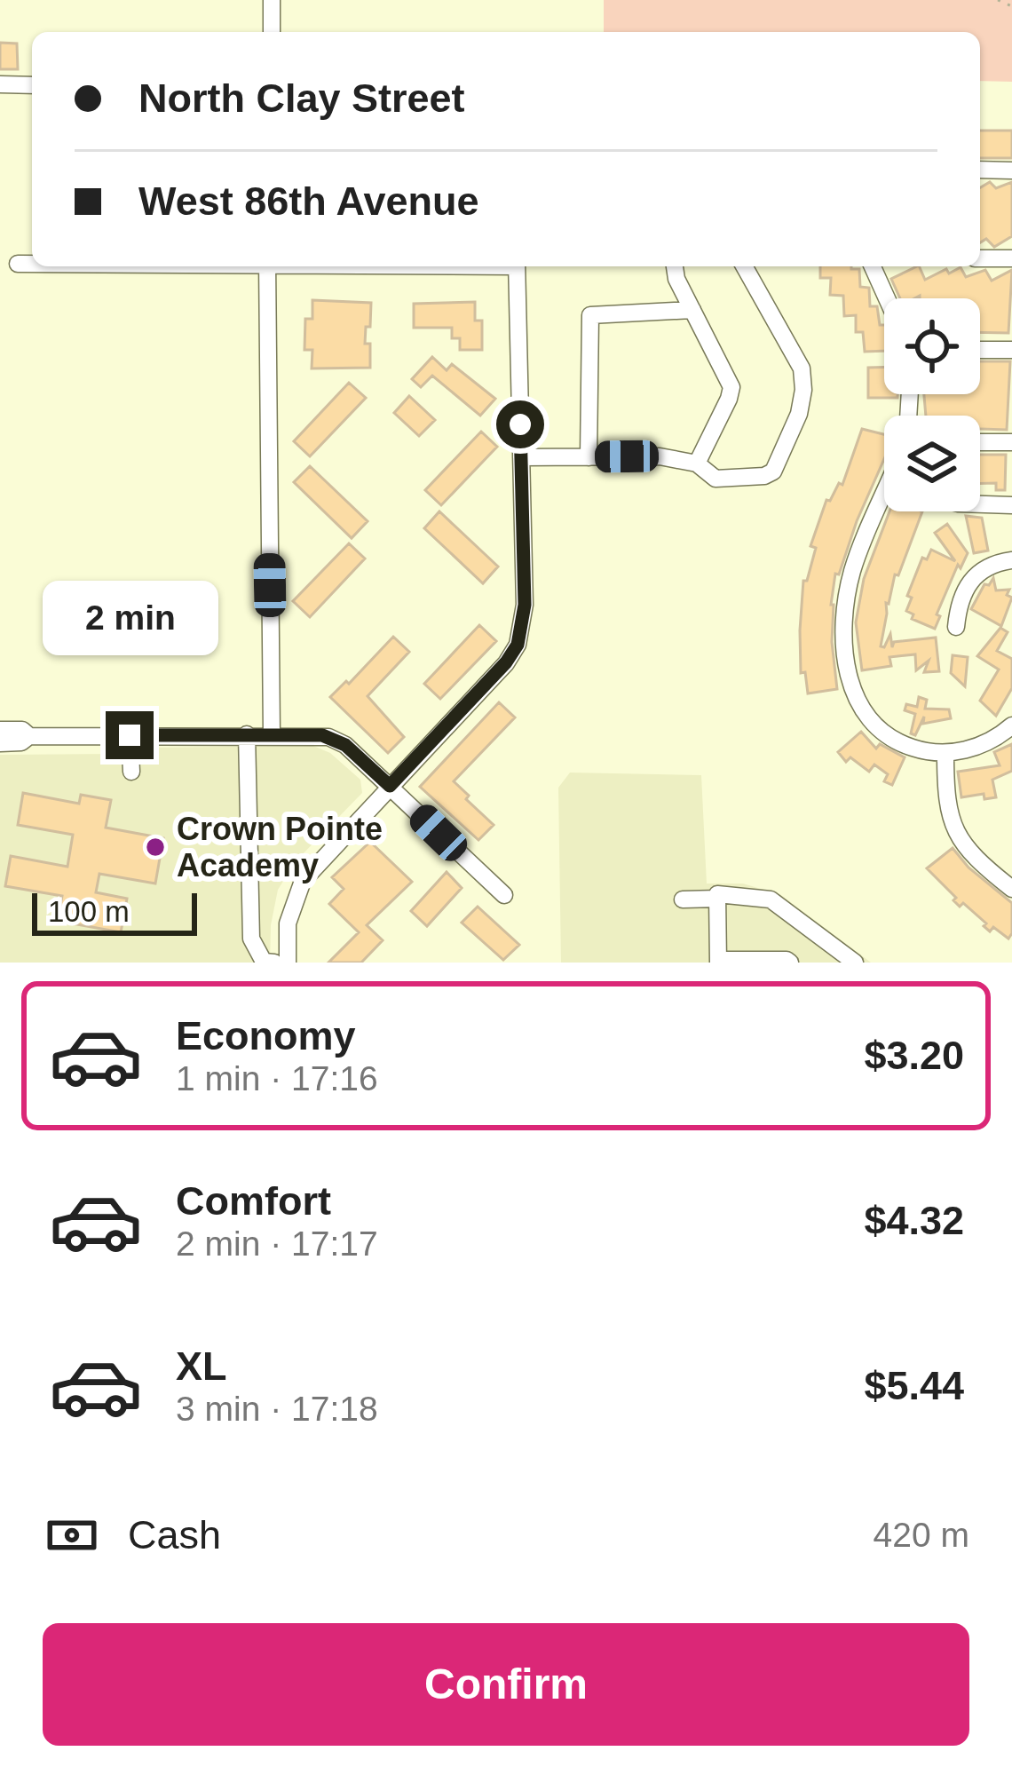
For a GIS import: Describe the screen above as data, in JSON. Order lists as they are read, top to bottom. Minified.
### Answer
{"places":["Crown Pointe Academy"],"scale_bar":"100 m","page":{"banner":["North Clay Street","West 86th Avenue"],"bubble":"2 min","scale":"100 m","list":[{"name":"Economy","note":"1 min · 17:16","value":"$3.20"},{"name":"Comfort","note":"2 min · 17:17","value":"$4.32"},{"name":"XL","note":"3 min · 17:18","value":"$5.44"}],"pay":["Cash","420 m"],"buttons":"Confirm"}}
